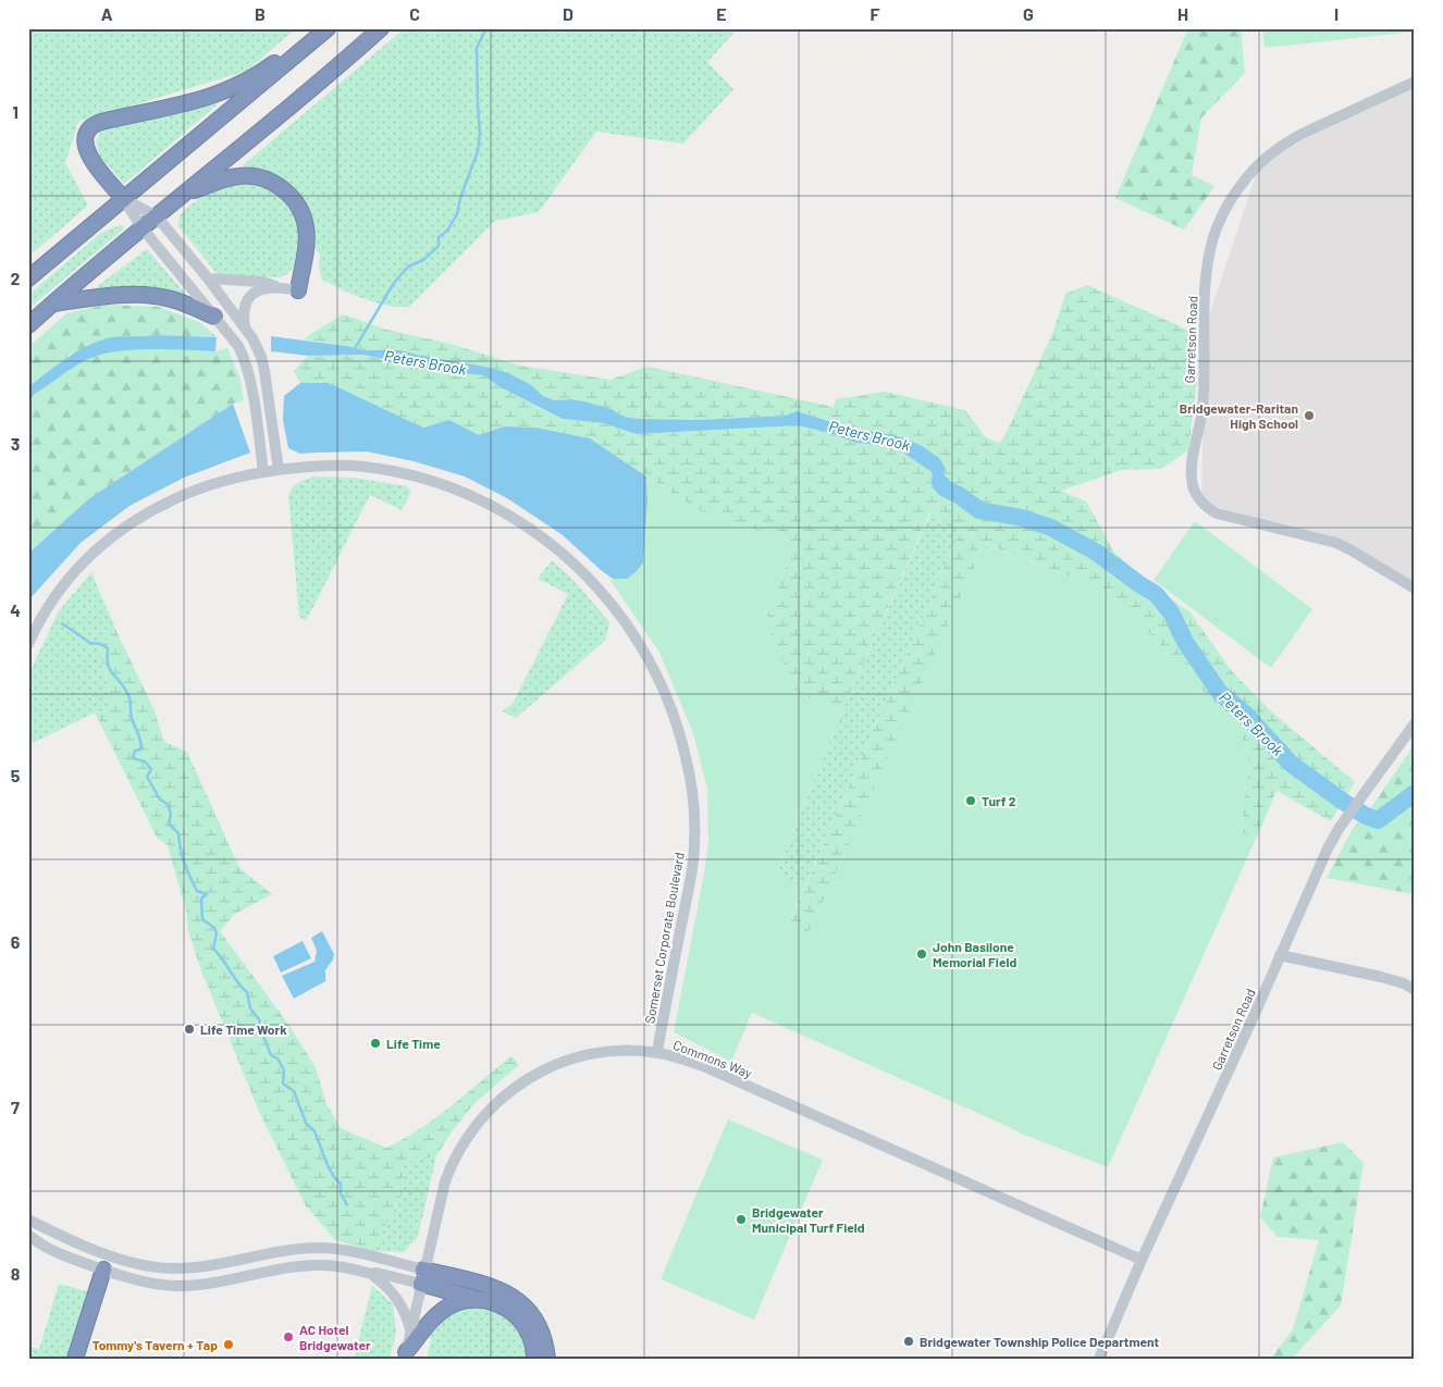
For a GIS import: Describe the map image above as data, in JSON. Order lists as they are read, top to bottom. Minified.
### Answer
{"streets":{"street":["Garretson Road","Somerset Corporate Boulevard","Commons Way"]},"crossings":[["Garretson Road","Commons Way"],["Somerset Corporate Boulevard","Commons Way"]],"water":["Peters Brook"],"places":["Bridgewater-Raritan High School","Turf 2","John Basilone Memorial Field","Life Time Work","Life Time","Bridgewater Municipal Turf Field","AC Hotel Bridgewater","Bridgewater Township Police Department","Tommy's Tavern + Tap"],"grid":{"columns":["A","B","C","D","E","F","G","H","I"],"rows":["1","2","3","4","5","6","7","8"]}}
